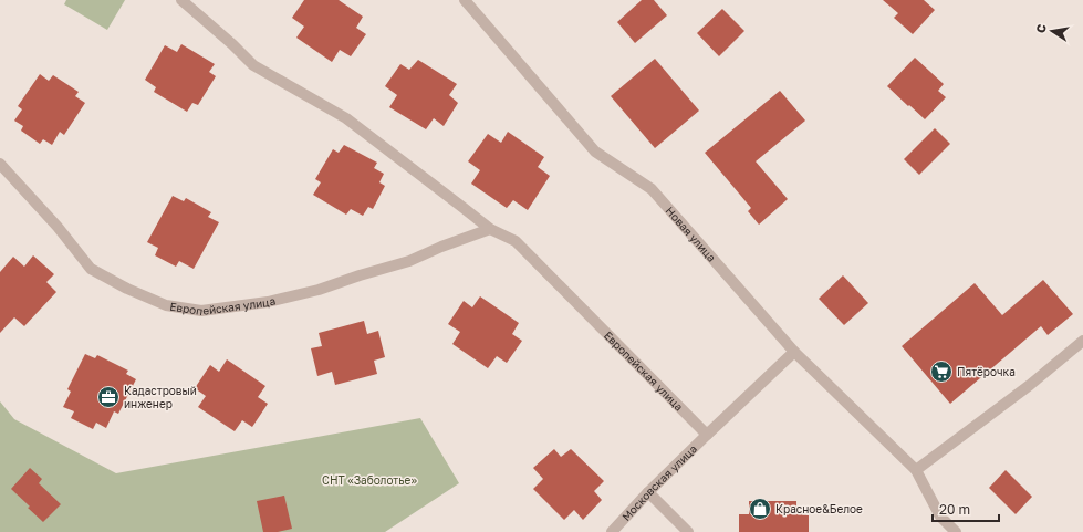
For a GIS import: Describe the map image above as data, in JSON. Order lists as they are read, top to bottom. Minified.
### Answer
{"streets":{"street":["Новая улица","Европейская улица","Московская улица"]},"crossings":[["Европейская улица","Московская улица"]],"parks":["СНТ «Заболотье»"],"places":{"supermarket":["Пятёрочка"],"office":["Кадастровый инженер"],"shop":["Красное&Белое"]},"scale_bar":"20 m","north":"left"}
